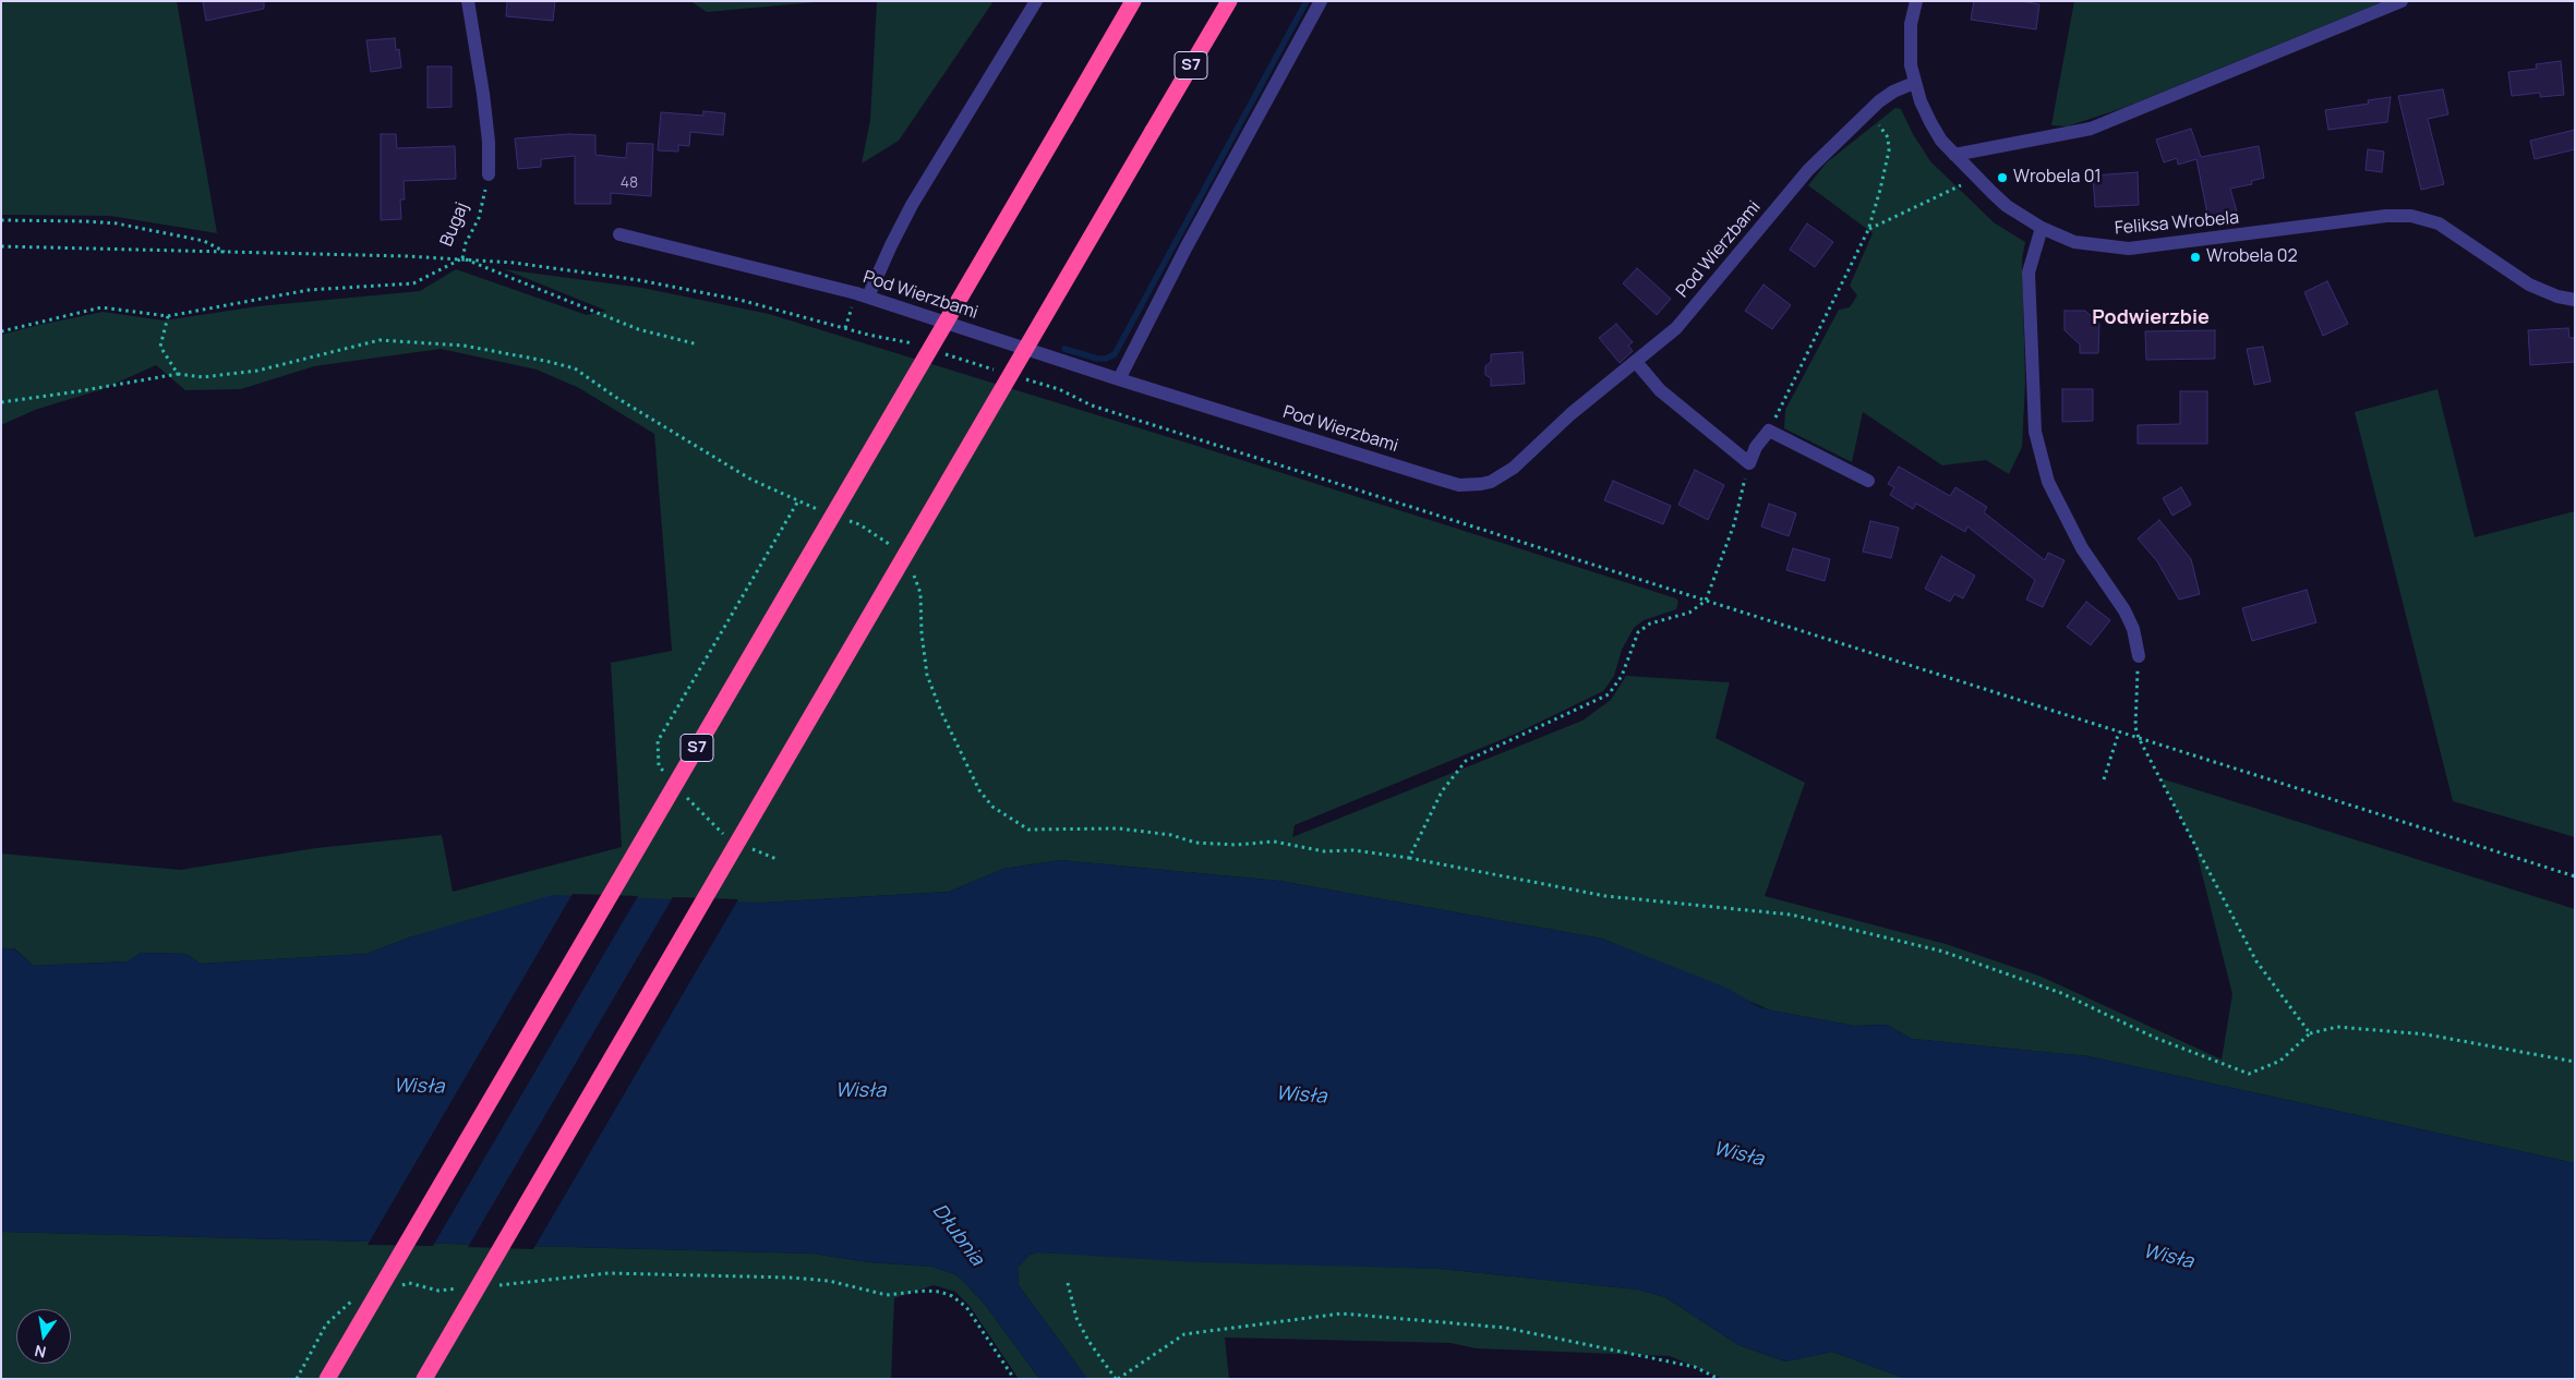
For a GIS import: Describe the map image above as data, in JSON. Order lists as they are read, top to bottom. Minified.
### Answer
{"streets":{"highway":["S7"],"street":["Feliksa Wrobela","Pod Wierzbami"],"path":["Bugaj"]},"crossings":[["Feliksa Wrobela","Pod Wierzbami"]],"districts":["Podwierzbie"],"water":["Wisła","Dłubnia"],"places":["Wrobela 01","Wrobela 02"],"house_numbers":["48"],"north":"bottom"}
